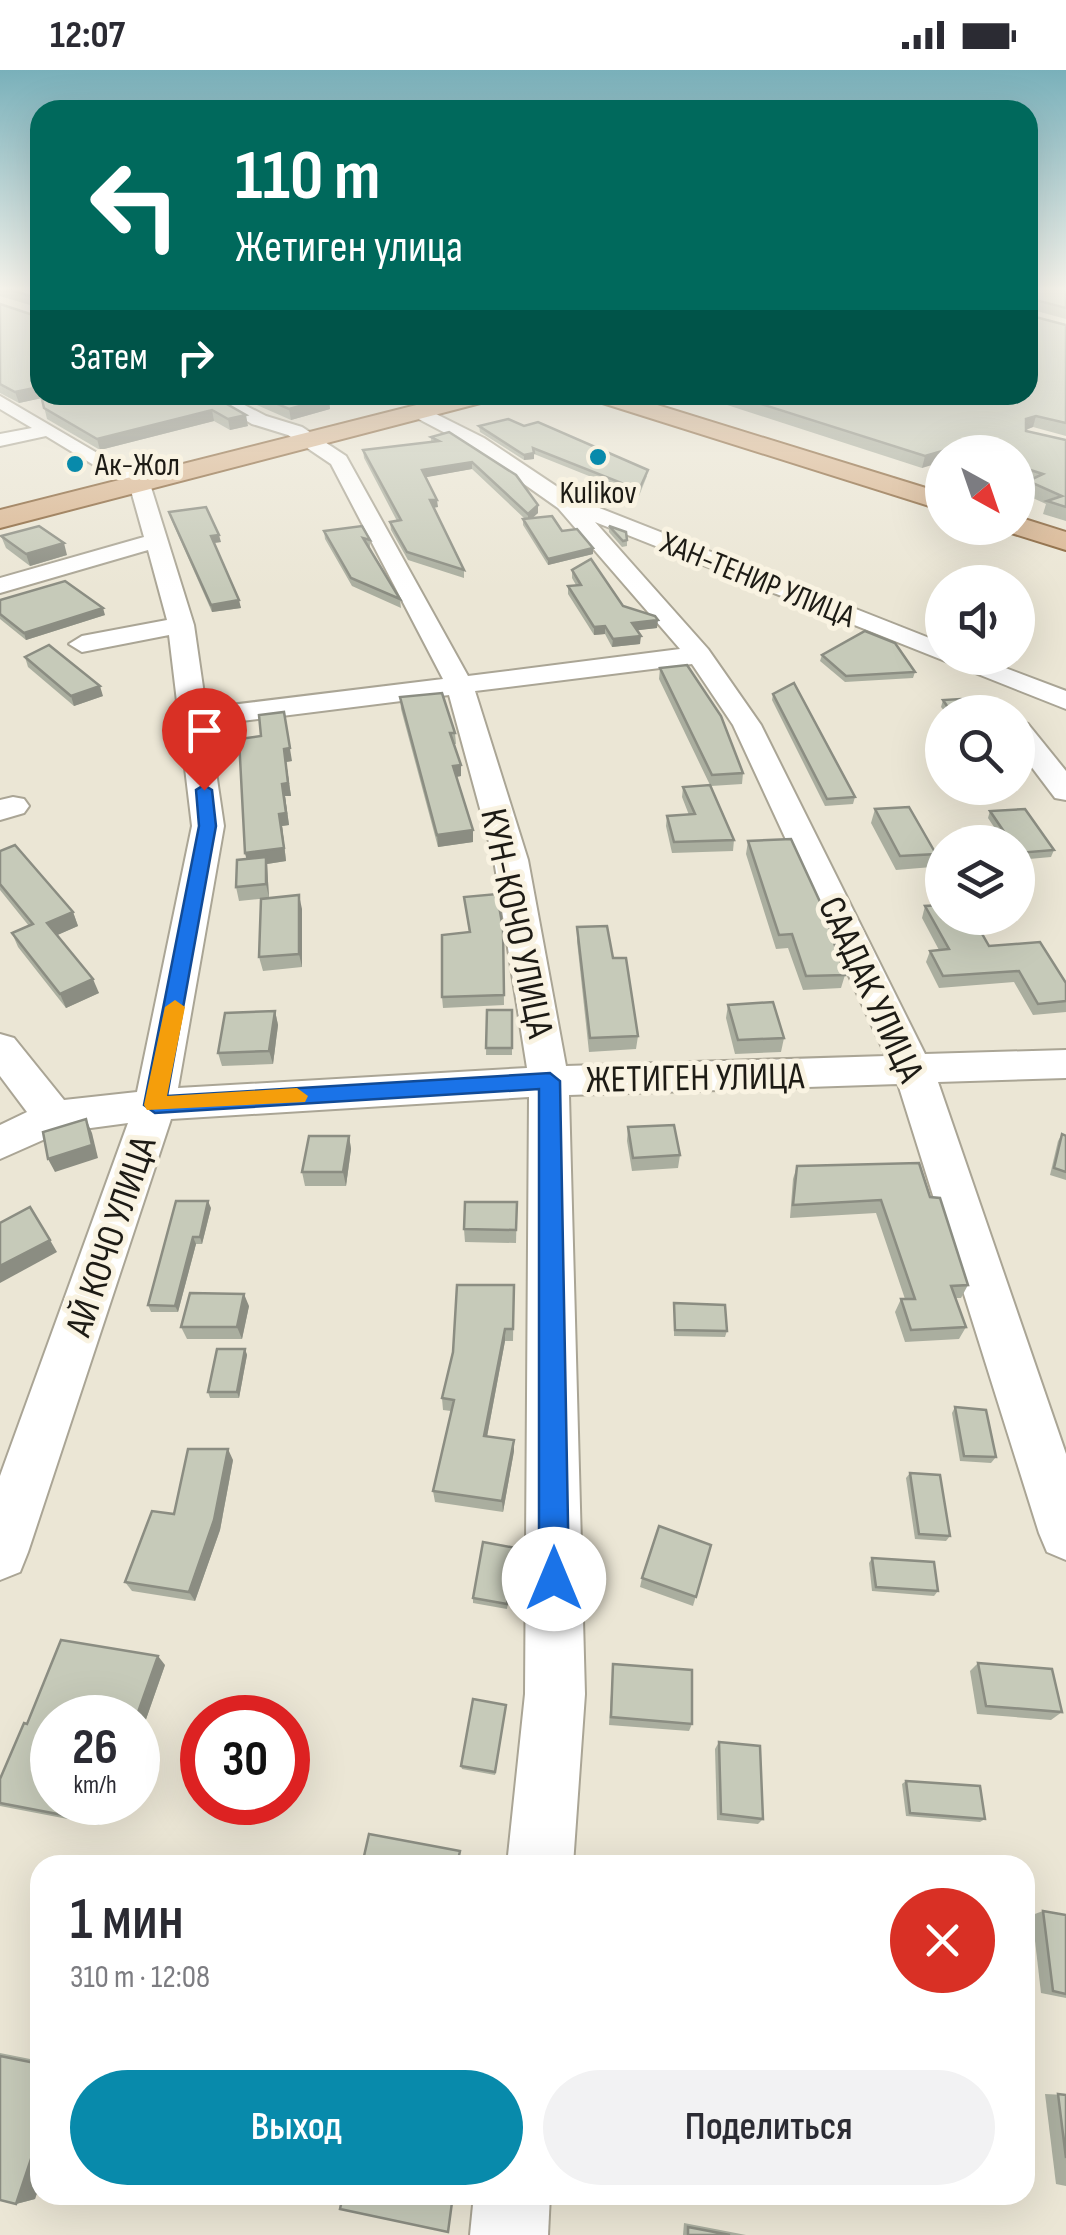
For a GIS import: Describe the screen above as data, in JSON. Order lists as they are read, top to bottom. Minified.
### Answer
{"streets":{"street":["ХАН-ТЕНИР УЛИЦА","КУН-КОЧО УЛИЦА","СААДАК УЛИЦА","ЖЕТИГЕН УЛИЦА","АЙ КОЧО УЛИЦА"]},"crossings":[["ХАН-ТЕНИР УЛИЦА","СААДАК УЛИЦА"],["КУН-КОЧО УЛИЦА","ЖЕТИГЕН УЛИЦА"],["СААДАК УЛИЦА","ЖЕТИГЕН УЛИЦА"],["ЖЕТИГЕН УЛИЦА","АЙ КОЧО УЛИЦА"]],"places":["Kulikov","Ак-Жол"],"north":"bottom right","page":{"status":"12:07","turn":["110 m","Жетиген улица"],"then":"Затем","speed":"26 km/h","limit":"30","heading":["1 мин","310 m · 12:08"],"buttons":["Выход","Поделиться"]}}
